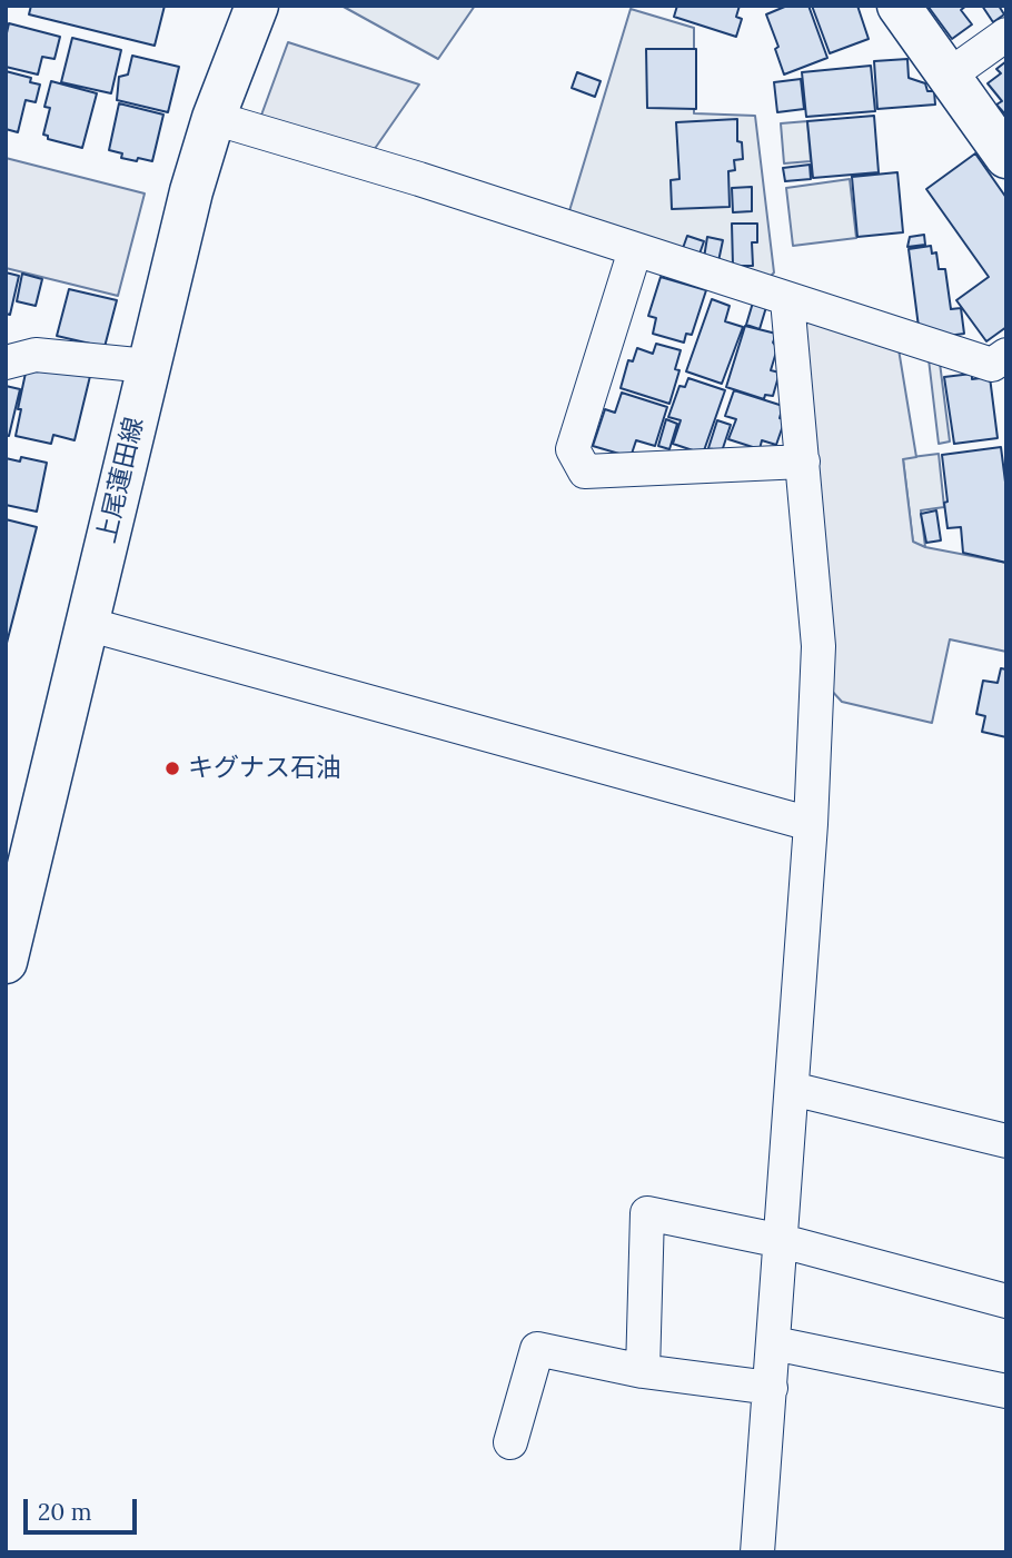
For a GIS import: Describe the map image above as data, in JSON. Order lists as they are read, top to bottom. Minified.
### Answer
{"streets":{"main road":["上尾蓮田線"]},"places":["キグナス石油"],"scale_bar":"20 m"}
